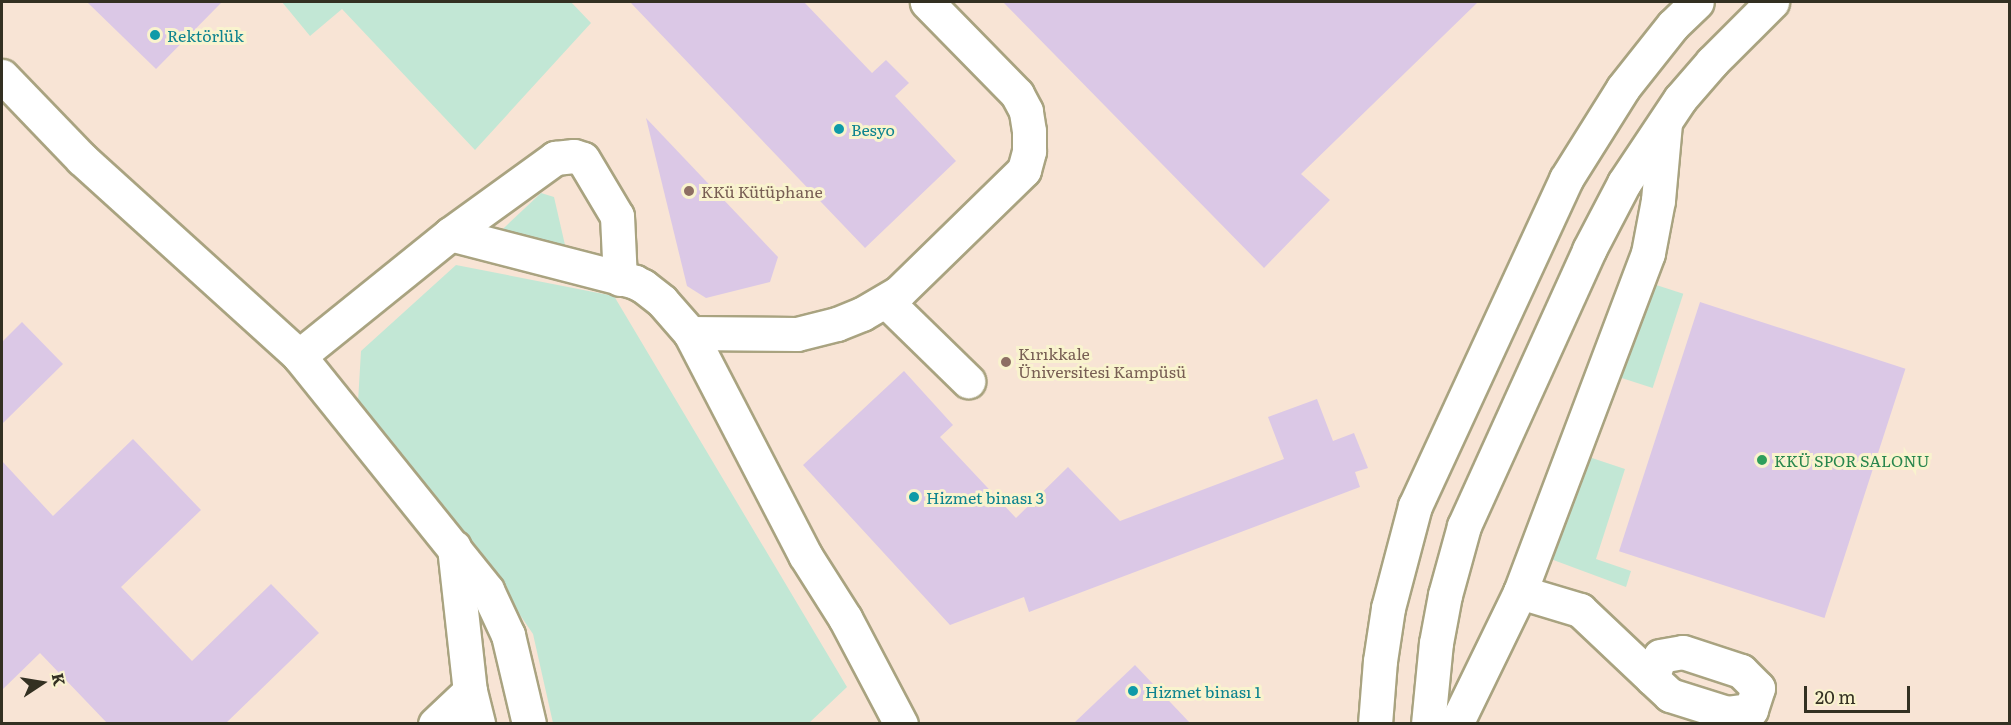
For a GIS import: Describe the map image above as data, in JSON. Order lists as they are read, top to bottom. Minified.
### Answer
{"places":["Rektörlük","Besyo","KKü Kütüphane","Kırıkkale Üniversitesi Kampüsü","KKÜ SPOR SALONU","Hizmet binası 3","Hizmet binası 1"],"scale_bar":"20 m","north":"right"}
